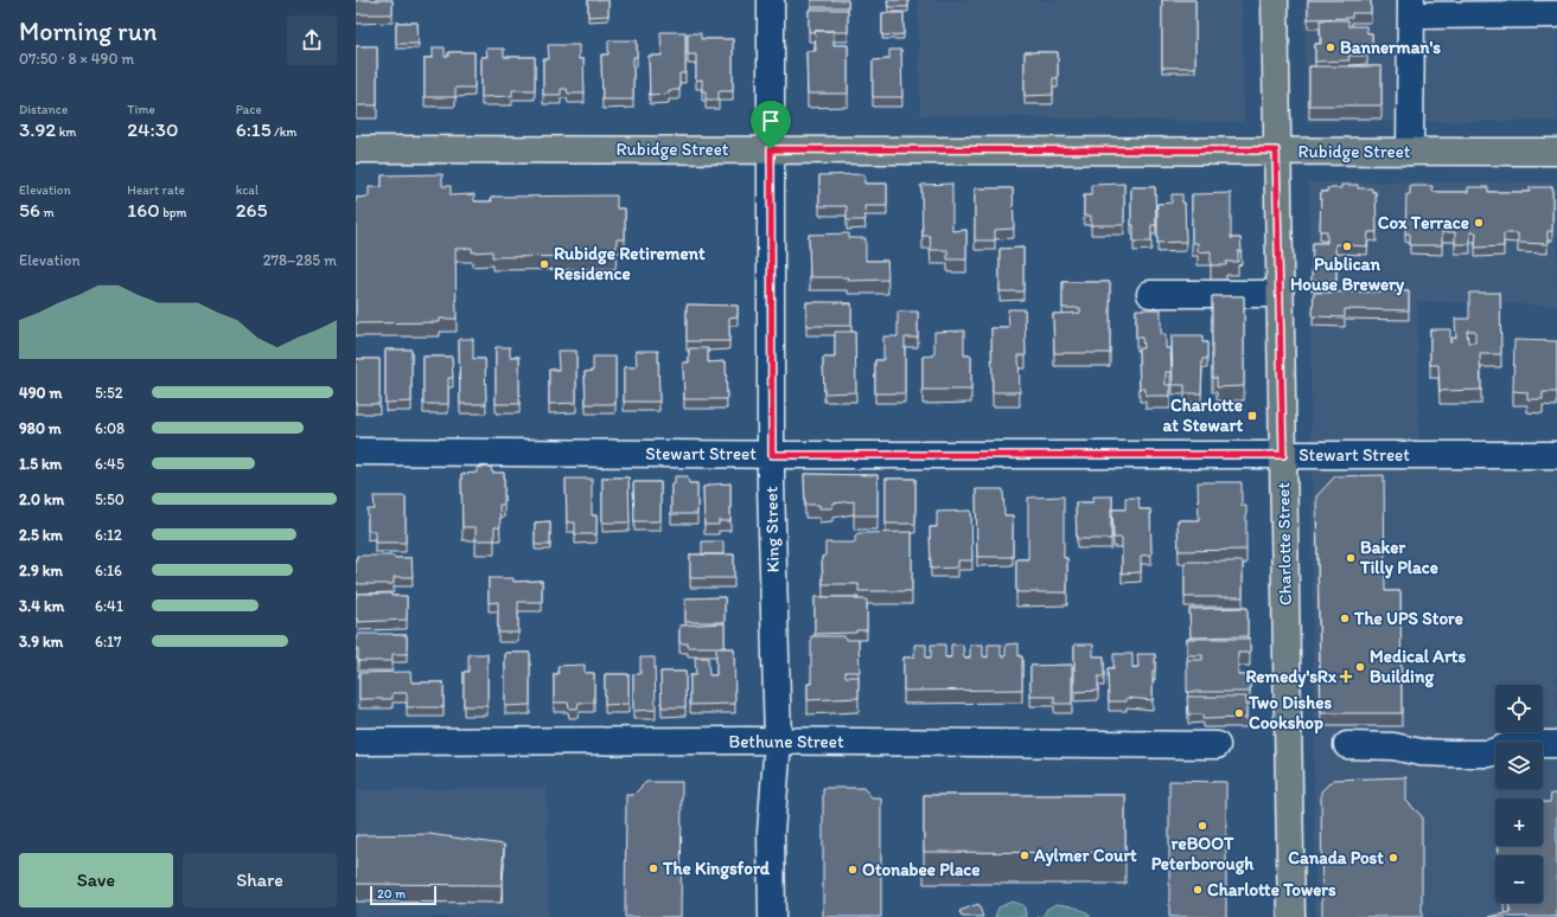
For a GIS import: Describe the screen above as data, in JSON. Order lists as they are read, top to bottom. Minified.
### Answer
{"streets":{"main road":["Rubidge Street","Charlotte Street"],"street":["Stewart Street","King Street","Bethune Street"]},"crossings":[["Rubidge Street","King Street"],["Rubidge Street","Charlotte Street"],["Stewart Street","King Street"],["Stewart Street","Charlotte Street"],["King Street","Bethune Street"]],"places":{"other":["Bannerman's","Cox Terrace","Publican House Brewery","Rubidge Retirement Residence","Baker Tilly Place","The UPS Store","Medical Arts Building","Two Dishes Cookshop","reBOOT Peterborough","Aylmer Court","Canada Post","The Kingsford","Otonabee Place","Charlotte Towers"],"transit":["Charlotte at Stewart"],"health":["Remedy'sRx"]},"scale_bar":"20 m","page":{"heading":["Morning run","07:50 · 8 × 490 m"],"stats":[["Distance","3.92 km"],["Time","24:30"],["Pace","6:15 /km"],["Elevation","56 m"],["Heart rate","160 bpm"],["kcal","265"]],"chart":["Elevation","278–285 m"],"list":[{"name":"490 m","note":"5:52"},{"name":"980 m","note":"6:08"},{"name":"1.5 km","note":"6:45"},{"name":"2.0 km","note":"5:50"},{"name":"2.5 km","note":"6:12"},{"name":"2.9 km","note":"6:16"},{"name":"3.4 km","note":"6:41"},{"name":"3.9 km","note":"6:17"}],"map_buttons":["+","−"],"buttons":["Save","Share"],"scale":"20 m"}}
